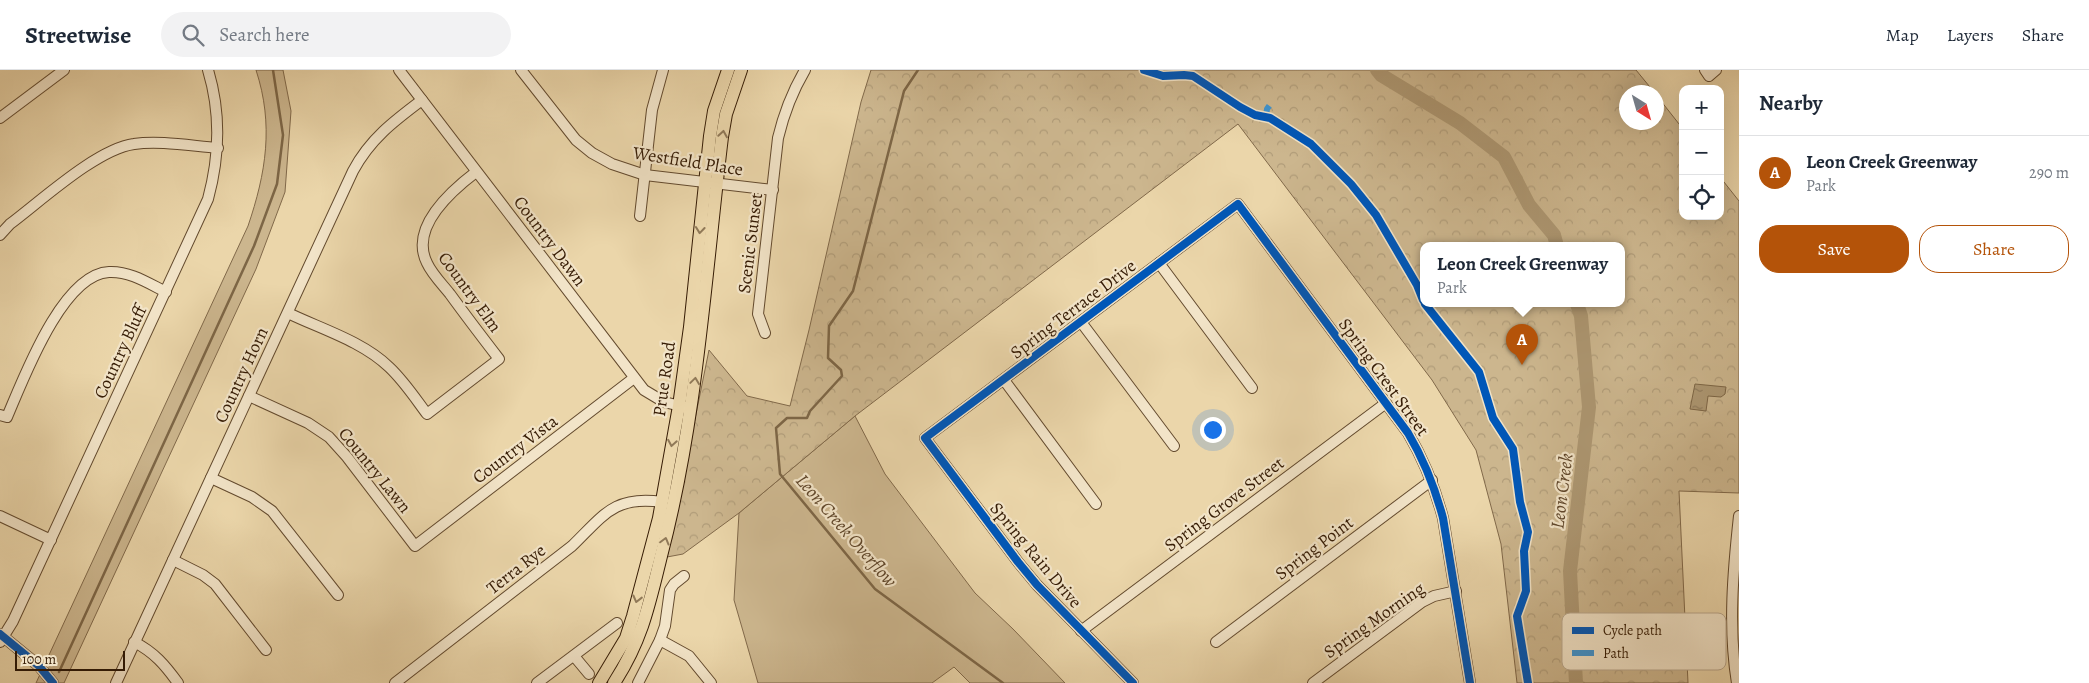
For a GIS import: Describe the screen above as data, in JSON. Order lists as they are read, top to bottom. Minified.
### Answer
{"streets":{"main road":["Prue Road"],"street":["Westfield Place","Country Dawn","Scenic Sunset","Country Elm","Spring Terrace Drive","Country Bluff","Country Horn","Spring Crest Street","Country Vista","Country Lawn","Spring Grove Street","Spring Point","Spring Rain Drive","Terra Rye","Spring Morning"]},"crossings":[["Westfield Place","Scenic Sunset"],["Westfield Place","Prue Road"],["Country Dawn","Country Elm"],["Country Dawn","Country Horn"],["Country Dawn","Prue Road"],["Country Dawn","Country Vista"],["Country Elm","Country Horn"],["Spring Terrace Drive","Spring Crest Street"],["Spring Terrace Drive","Spring Rain Drive"],["Country Horn","Country Lawn"],["Spring Crest Street","Spring Grove Street"],["Spring Crest Street","Spring Point"],["Spring Crest Street","Spring Morning"],["Prue Road","Terra Rye"],["Country Vista","Country Lawn"],["Spring Grove Street","Spring Rain Drive"]],"water":["Leon Creek","Leon Creek Overflow"],"legend":["Cycle path","Path"],"scale_bar":"100 m","north":"bottom right","page":{"header":"Streetwise","search":"Search here","nav":["Map","Layers","Share"],"heading":"Nearby","map_buttons":["+","−"],"list":[{"mark":"A","name":"Leon Creek Greenway","note":"Park","value":"290 m"}],"buttons":["Save","Share"],"popup":["Leon Creek Greenway","Park"],"pins":"A","scale":"100 m"}}
